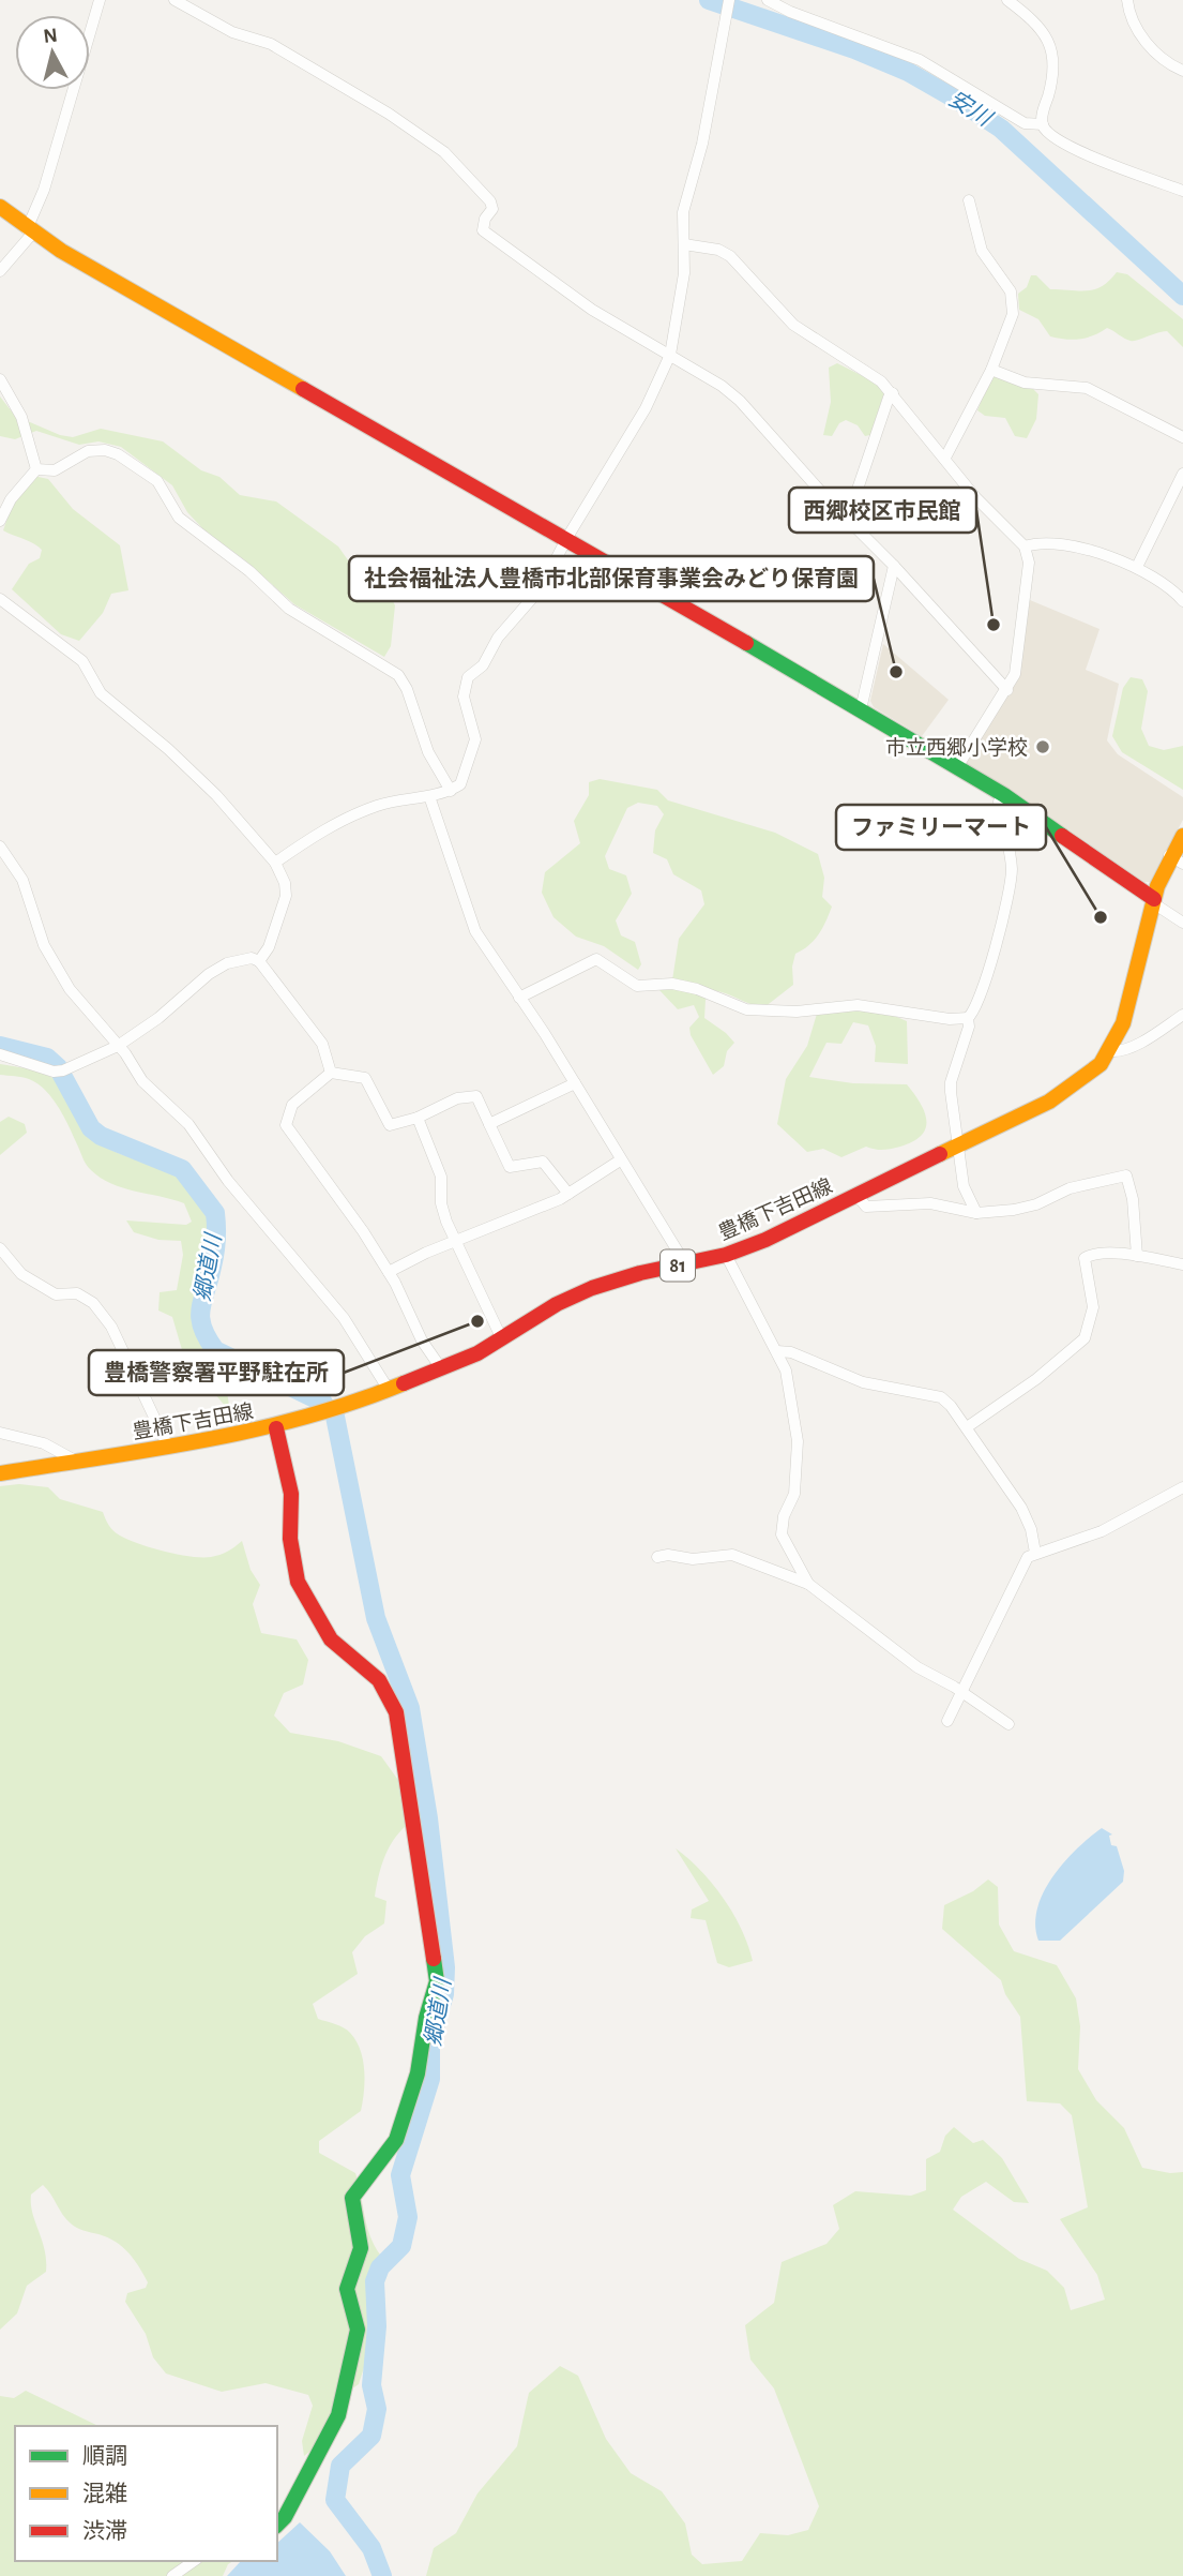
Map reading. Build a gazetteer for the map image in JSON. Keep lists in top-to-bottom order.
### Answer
{
  "streets": {
    "street": ["豊橋下吉田線", "81"]
  },
  "water": ["安川", "郷道川"],
  "places": [
    "西郷校区市民館",
    "社会福祉法人豊橋市北部保育事業会みどり保育園",
    "市立西郷小学校",
    "ファミリーマート",
    "豊橋警察署平野駐在所"
  ],
  "legend": ["順調", "混雑", "渋滞"],
  "north": "top"
}
